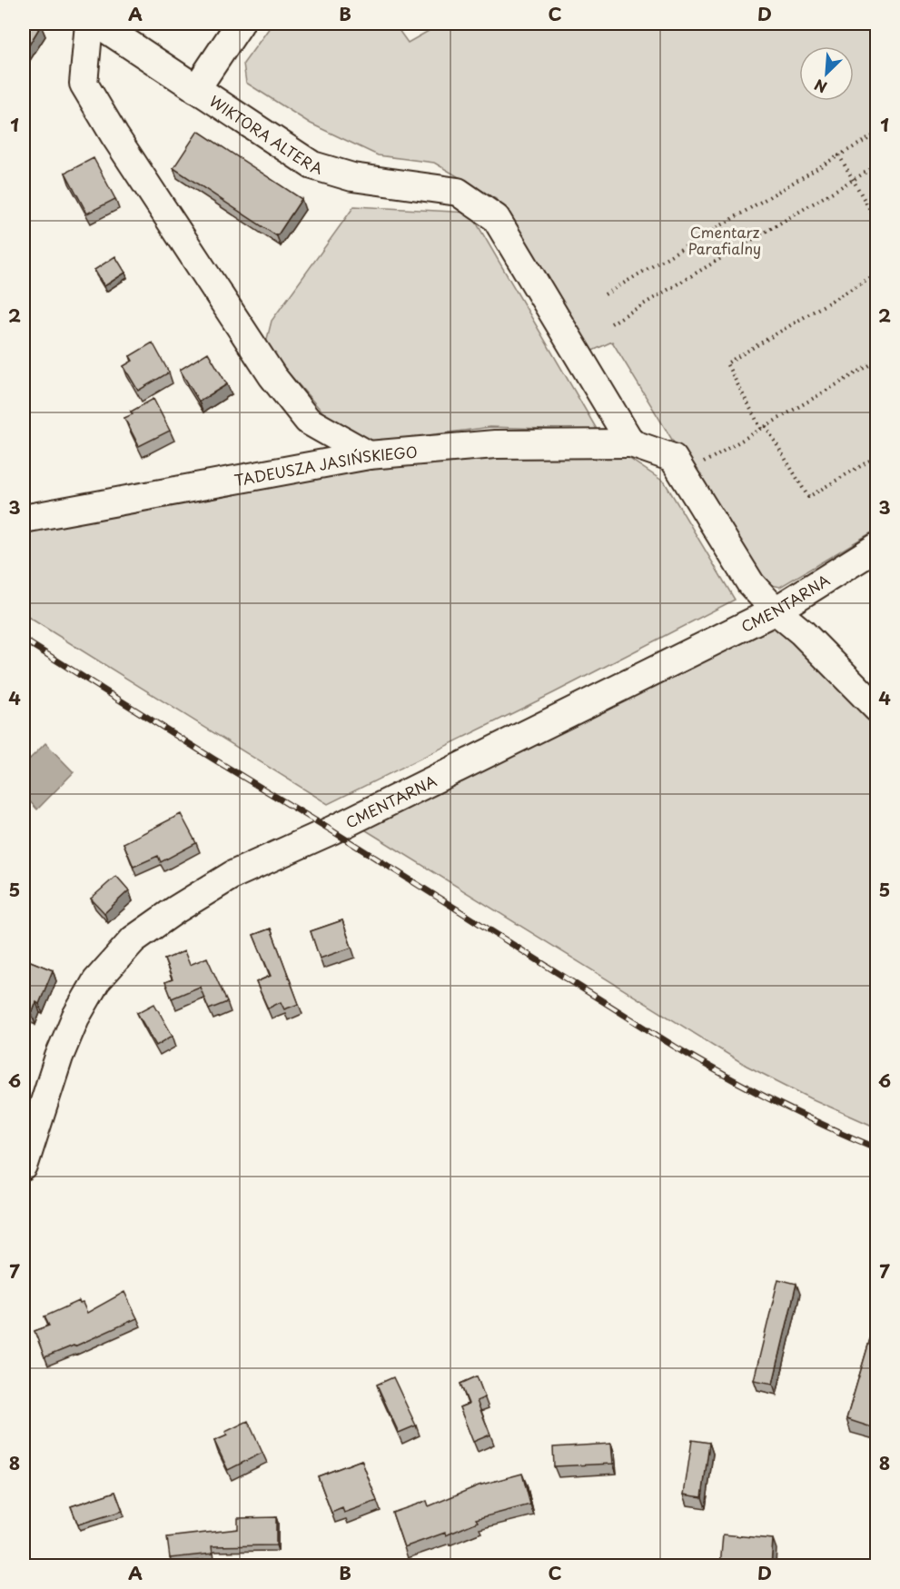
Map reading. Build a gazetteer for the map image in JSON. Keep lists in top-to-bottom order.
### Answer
{
  "streets": {
    "street": ["WIKTORA ALTERA", "TADEUSZA JASIŃSKIEGO", "CMENTARNA"]
  },
  "crossings": [
    ["WIKTORA ALTERA", "TADEUSZA JASIŃSKIEGO"],
    ["TADEUSZA JASIŃSKIEGO", "CMENTARNA"]
  ],
  "parks": ["Cmentarz Parafialny"],
  "north": "bottom left",
  "grid": {
    "columns": [
      "A",
      "B",
      "C",
      "D"
    ],
    "rows": [
      "1",
      "2",
      "3",
      "4",
      "5",
      "6",
      "7",
      "8"
    ]
  }
}
